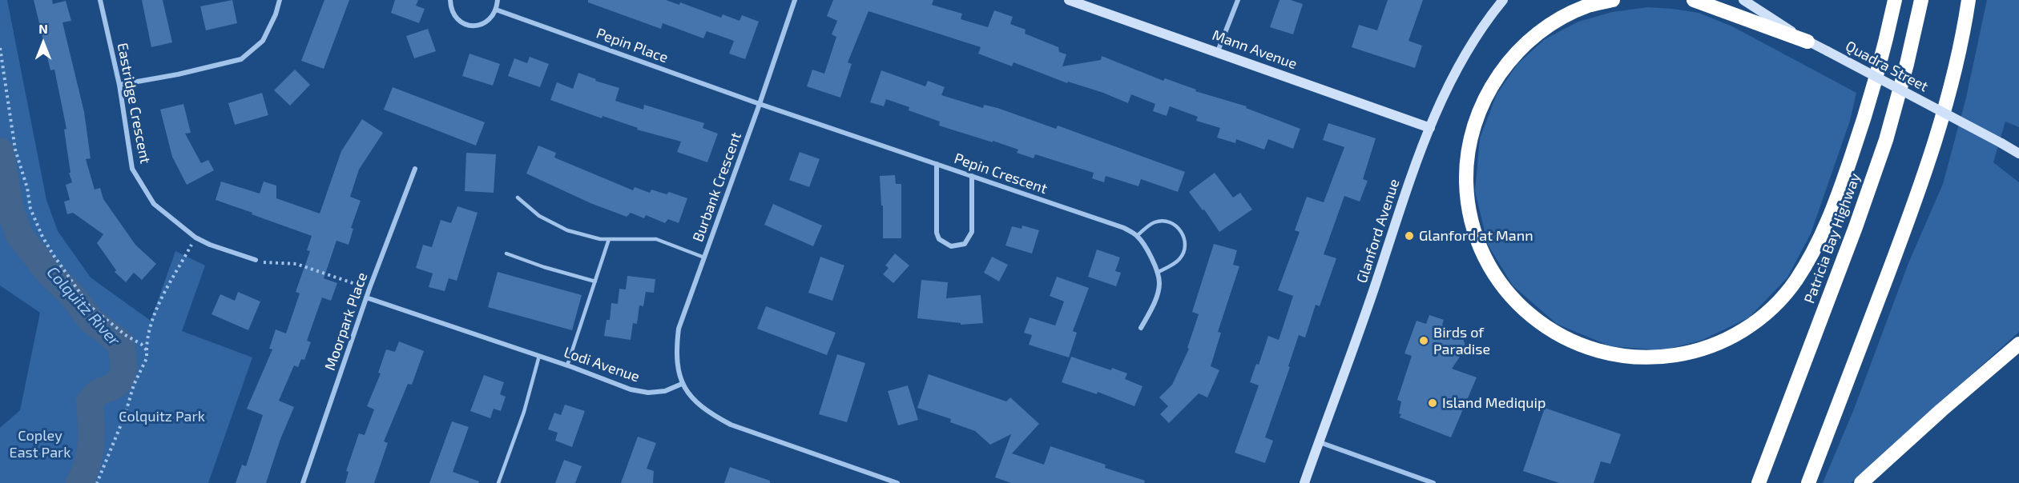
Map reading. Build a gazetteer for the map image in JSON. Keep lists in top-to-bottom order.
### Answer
{
  "streets": {
    "highway": ["Patricia Bay Highway"],
    "main road": ["Mann Avenue", "Quadra Street", "Glanford Avenue"],
    "street": [
      "Pepin Place",
      "Eastridge Crescent",
      "Pepin Crescent",
      "Burbank Crescent",
      "Moorpark Place",
      "Lodi Avenue"
    ]
  },
  "crossings": [
    ["Pepin Place", "Pepin Crescent"],
    ["Pepin Place", "Burbank Crescent"],
    ["Mann Avenue", "Glanford Avenue"],
    ["Pepin Crescent", "Burbank Crescent"],
    ["Burbank Crescent", "Lodi Avenue"],
    ["Moorpark Place", "Lodi Avenue"]
  ],
  "water": ["Colquitz River"],
  "parks": ["Colquitz Park", "Copley East Park"],
  "places": ["Glanford at Mann", "Birds of Paradise", "Island Mediquip"],
  "north": "top"
}
